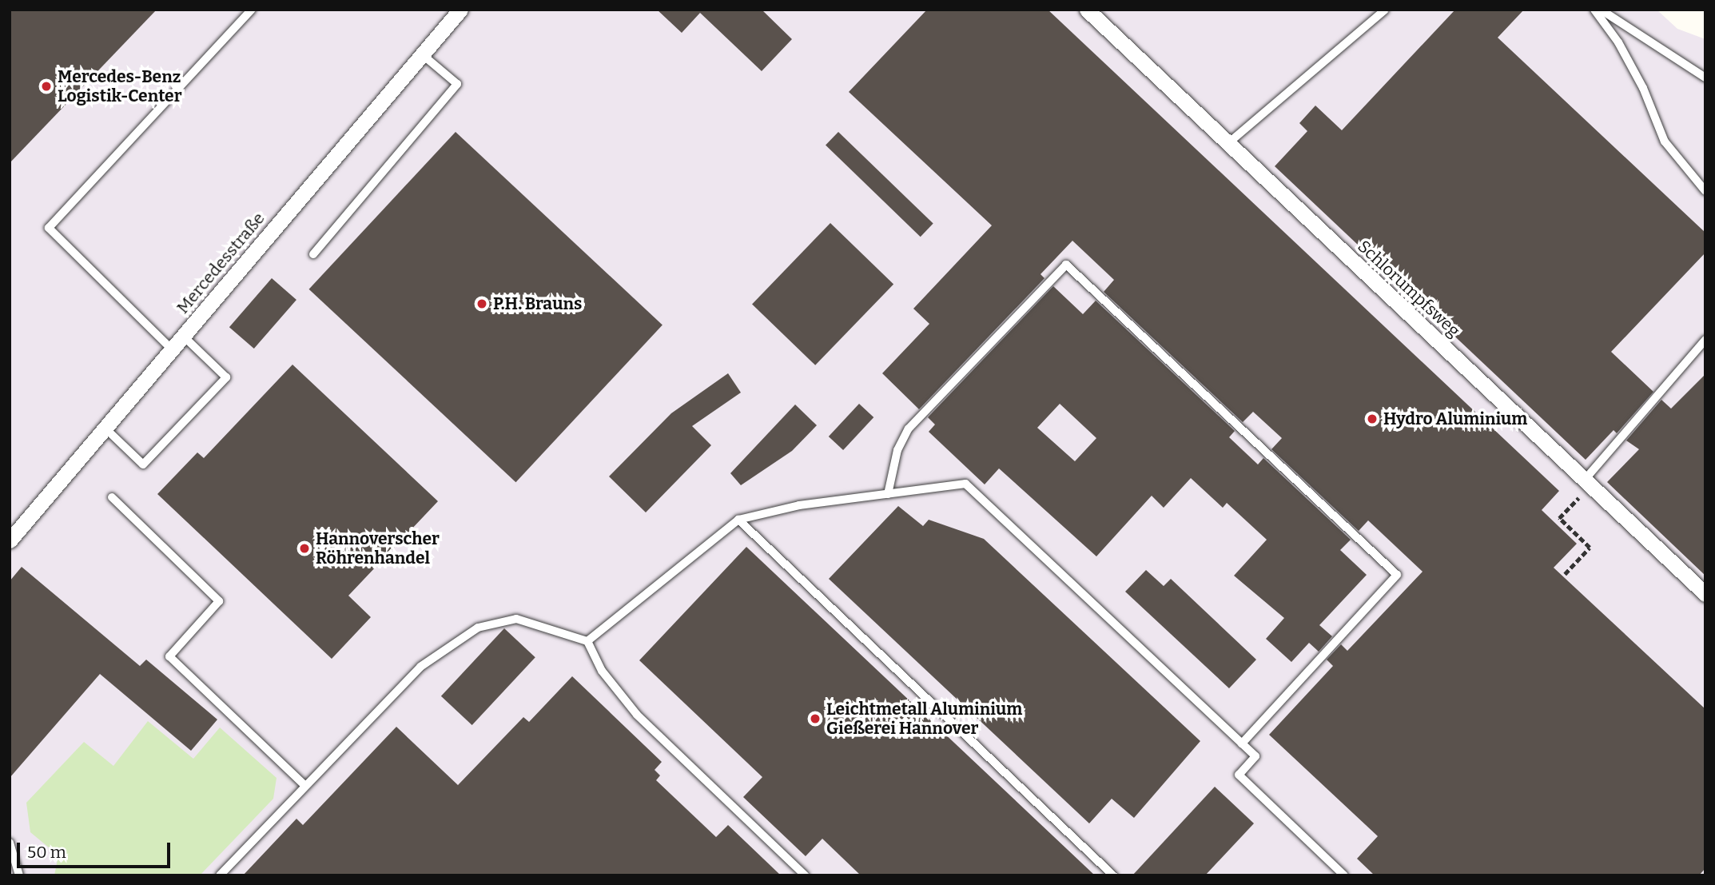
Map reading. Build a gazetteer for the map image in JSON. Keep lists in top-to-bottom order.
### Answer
{
  "streets": {
    "street": ["Mercedesstraße", "Schlorumpfsweg"]
  },
  "places": [
    "Mercedes-Benz Logistik-Center",
    "P.H. Brauns",
    "Hydro Aluminium",
    "Hannoverscher Röhrenhandel",
    "Leichtmetall Aluminium Gießerei Hannover"
  ],
  "scale_bar": "50 m"
}
